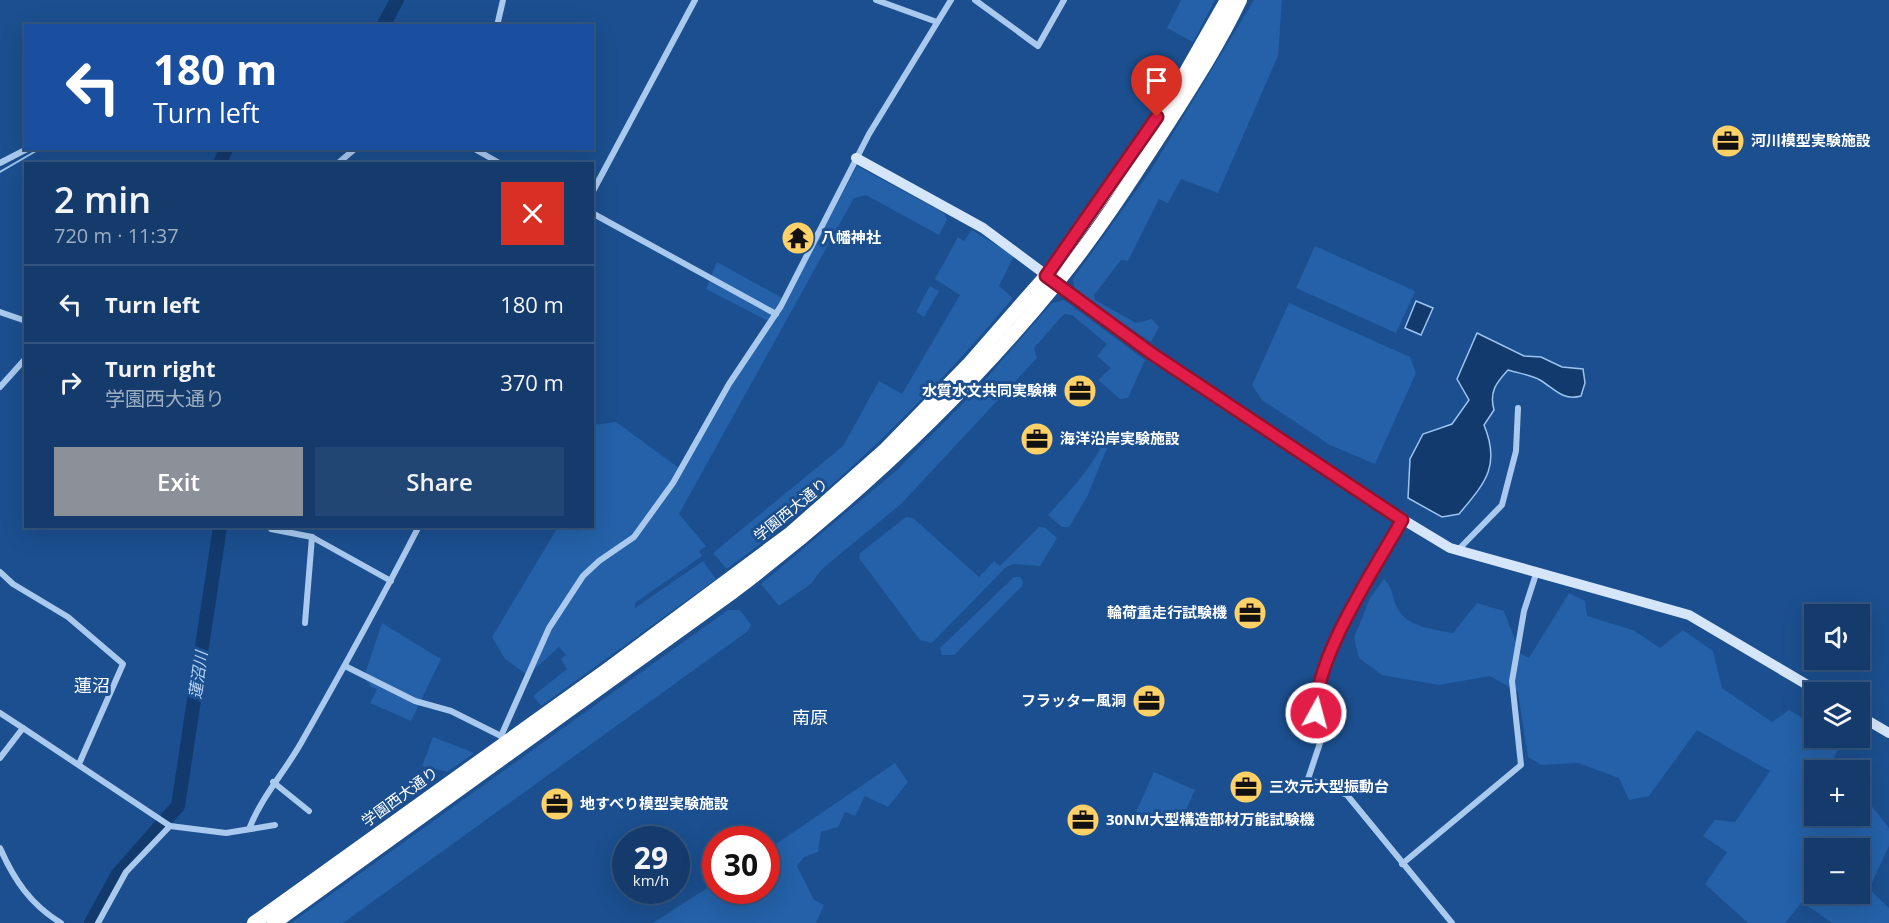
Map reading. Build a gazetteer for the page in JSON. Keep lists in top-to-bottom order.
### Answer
{
  "streets": {
    "highway": ["学園西大通り"]
  },
  "districts": ["蓮沼", "南原"],
  "water": ["蓮沼川"],
  "places": {
    "office": [
      "河川模型実験施設",
      "水質水文共同実験棟",
      "海洋沿岸実験施設",
      "輪荷重走行試験機",
      "フラッター風洞",
      "三次元大型振動台",
      "地すべり模型実験施設",
      "30NM大型構造部材万能試験機"
    ],
    "temple": ["八幡神社"]
  },
  "page": {
    "turn": ["180 m", "Turn left"],
    "heading": ["2 min", "720 m · 11:37"],
    "list": [
      {
        "name": "Turn left",
        "value": "180 m"
      },
      {
        "name": "Turn right",
        "note": "学園西大通り",
        "value": "370 m"
      }
    ],
    "buttons": ["Exit", "Share"],
    "map_buttons": ["+", "−"],
    "speed": "29 km/h",
    "limit": "30"
  }
}
